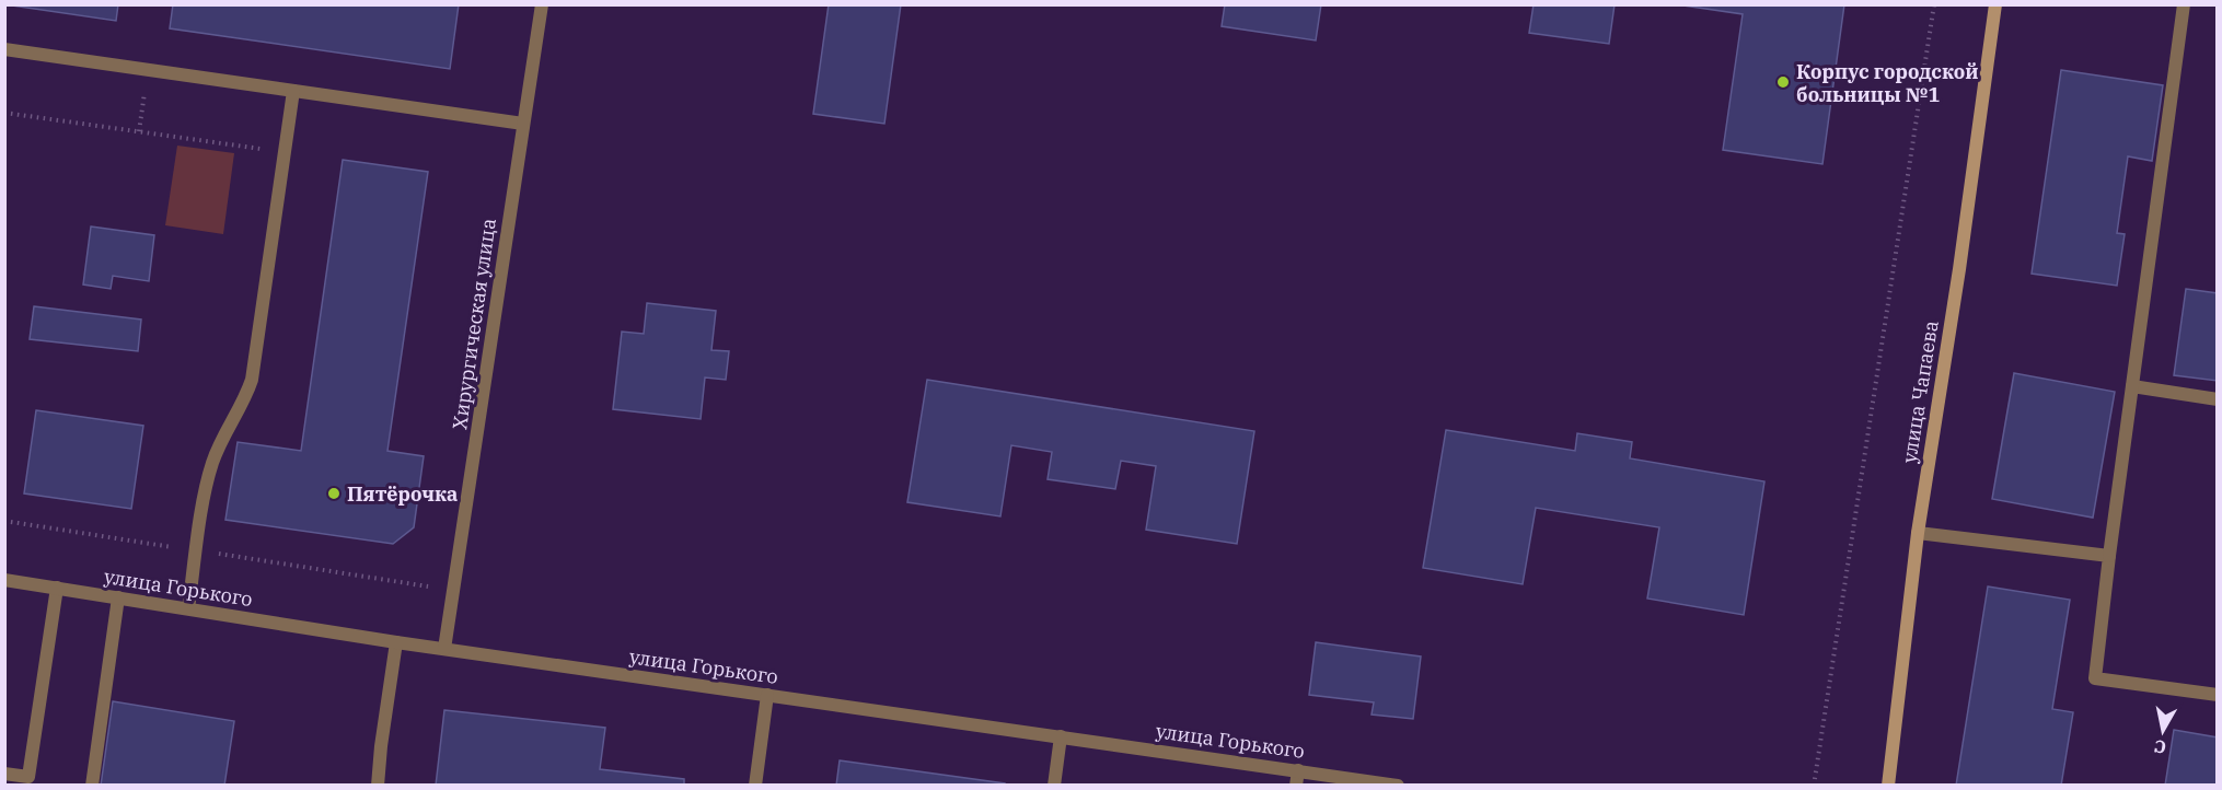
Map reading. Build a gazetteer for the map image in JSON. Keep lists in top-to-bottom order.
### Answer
{
  "streets": {
    "main road": ["улица Чапаева"],
    "street": ["Хирургическая улица", "улица Горького"]
  },
  "crossings": [
    ["Хирургическая улица", "улица Горького"]
  ],
  "places": ["Корпус городской больницы №1", "Пятёрочка"],
  "north": "bottom"
}
